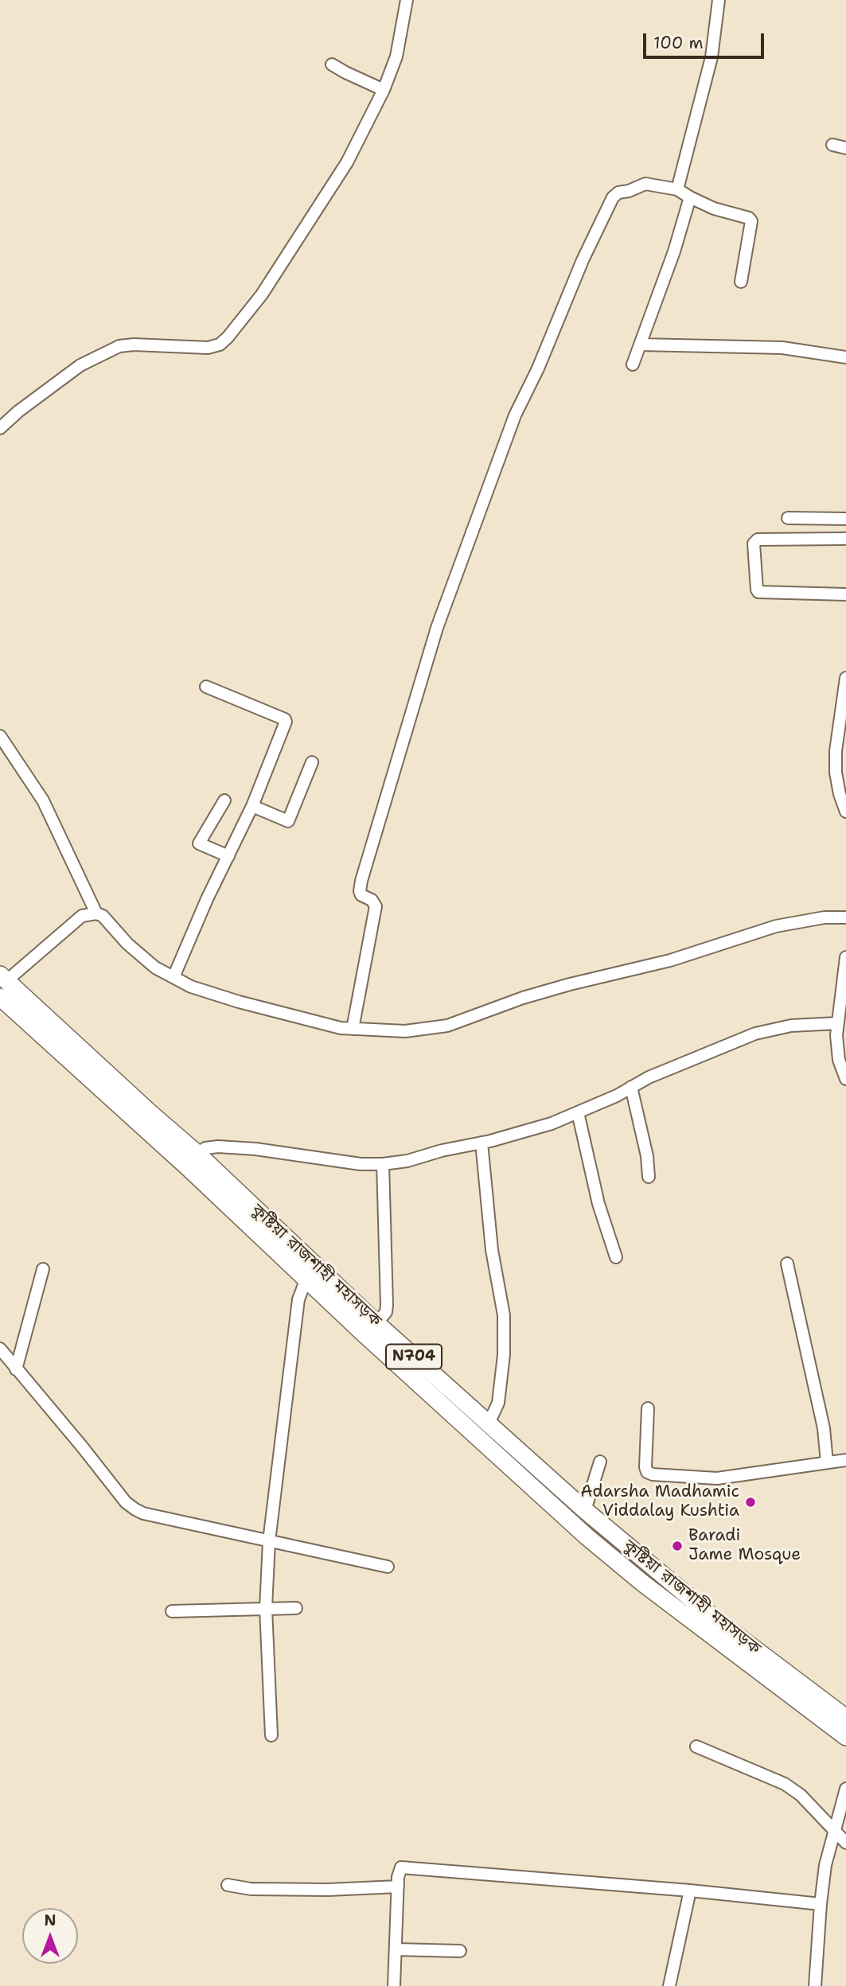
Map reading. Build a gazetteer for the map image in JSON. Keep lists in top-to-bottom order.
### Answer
{
  "streets": {
    "highway": ["কুষ্টিয়া রাজশাহী মহাসড়ক", "N704"]
  },
  "places": ["Adarsha Madhamic Viddalay Kushtia", "Baradi Jame Mosque"],
  "scale_bar": "100 m",
  "north": "top"
}
